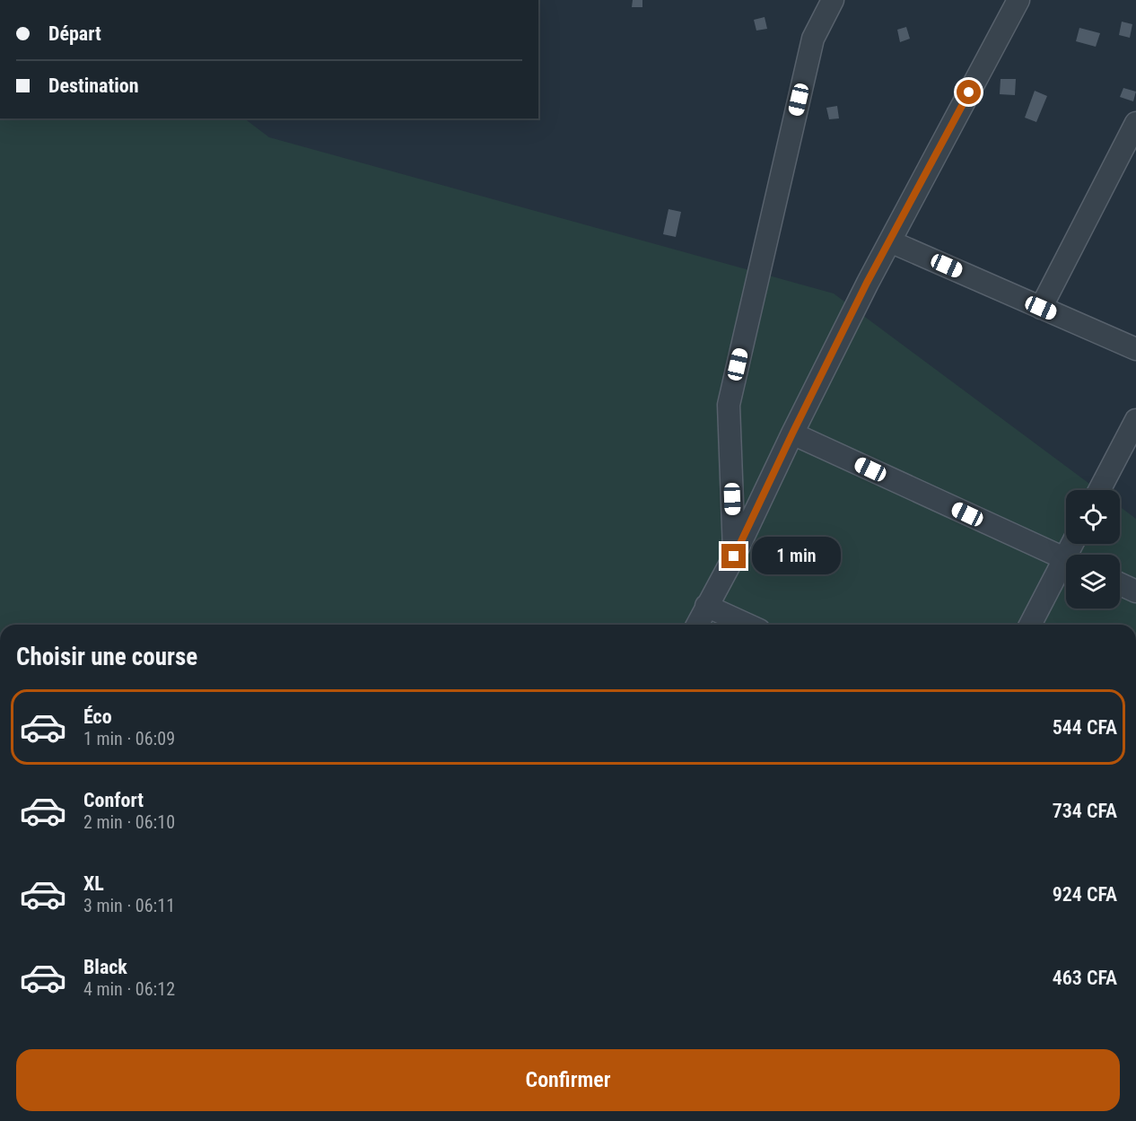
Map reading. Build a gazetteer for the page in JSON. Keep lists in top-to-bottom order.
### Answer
{
  "page": {
    "banner": ["Départ", "Destination"],
    "bubble": "1 min",
    "heading": "Choisir une course",
    "list": [
      {
        "name": "Éco",
        "note": "1 min · 06:09",
        "value": "544 CFA"
      },
      {
        "name": "Confort",
        "note": "2 min · 06:10",
        "value": "734 CFA"
      },
      {
        "name": "XL",
        "note": "3 min · 06:11",
        "value": "924 CFA"
      },
      {
        "name": "Black",
        "note": "4 min · 06:12",
        "value": "463 CFA"
      }
    ],
    "buttons": "Confirmer"
  }
}
